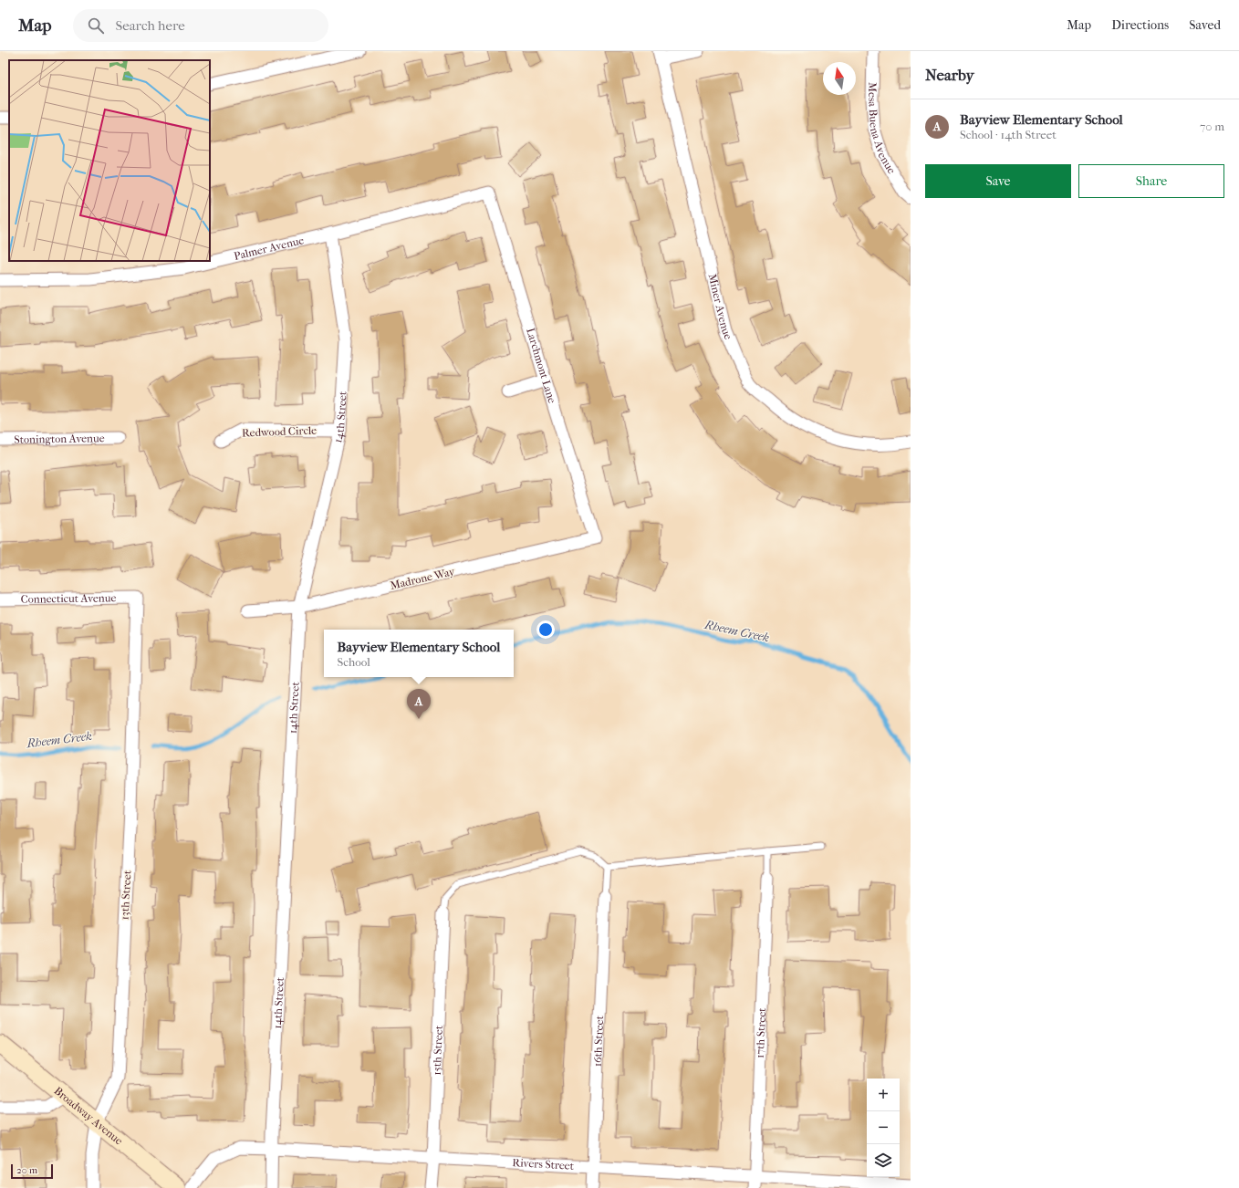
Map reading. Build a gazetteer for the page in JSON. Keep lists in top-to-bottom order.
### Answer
{
  "streets": {
    "street": [
      "Mesa Buena Avenue",
      "Palmer Avenue",
      "Miner Avenue",
      "Larchmont Lane",
      "14th Street",
      "Redwood Circle",
      "Stonington Avenue",
      "Madrone Way",
      "Connecticut Avenue",
      "13th Street",
      "17th Street",
      "16th Street",
      "15th Street",
      "Broadway Avenue",
      "Rivers Street"
    ]
  },
  "crossings": [
    ["Palmer Avenue", "Larchmont Lane"],
    ["Palmer Avenue", "14th Street"],
    ["Larchmont Lane", "Madrone Way"],
    ["14th Street", "Redwood Circle"],
    ["14th Street", "Madrone Way"],
    ["14th Street", "Rivers Street"],
    ["Connecticut Avenue", "13th Street"],
    ["13th Street", "Broadway Avenue"],
    ["17th Street", "Rivers Street"],
    ["16th Street", "Rivers Street"],
    ["15th Street", "Rivers Street"]
  ],
  "water": ["Rheem Creek"],
  "scale_bar": "20 m",
  "north": "top",
  "page": {
    "header": "Map",
    "search": "Search here",
    "nav": ["Map", "Directions", "Saved"],
    "heading": "Nearby",
    "list": [
      {
        "mark": "A",
        "name": "Bayview Elementary School",
        "note": "School · 14th Street",
        "value": "70 m"
      }
    ],
    "buttons": ["Save", "Share"],
    "popup": ["Bayview Elementary School", "School"],
    "pins": "A",
    "map_buttons": ["+", "−"],
    "scale": "20 m"
  }
}
